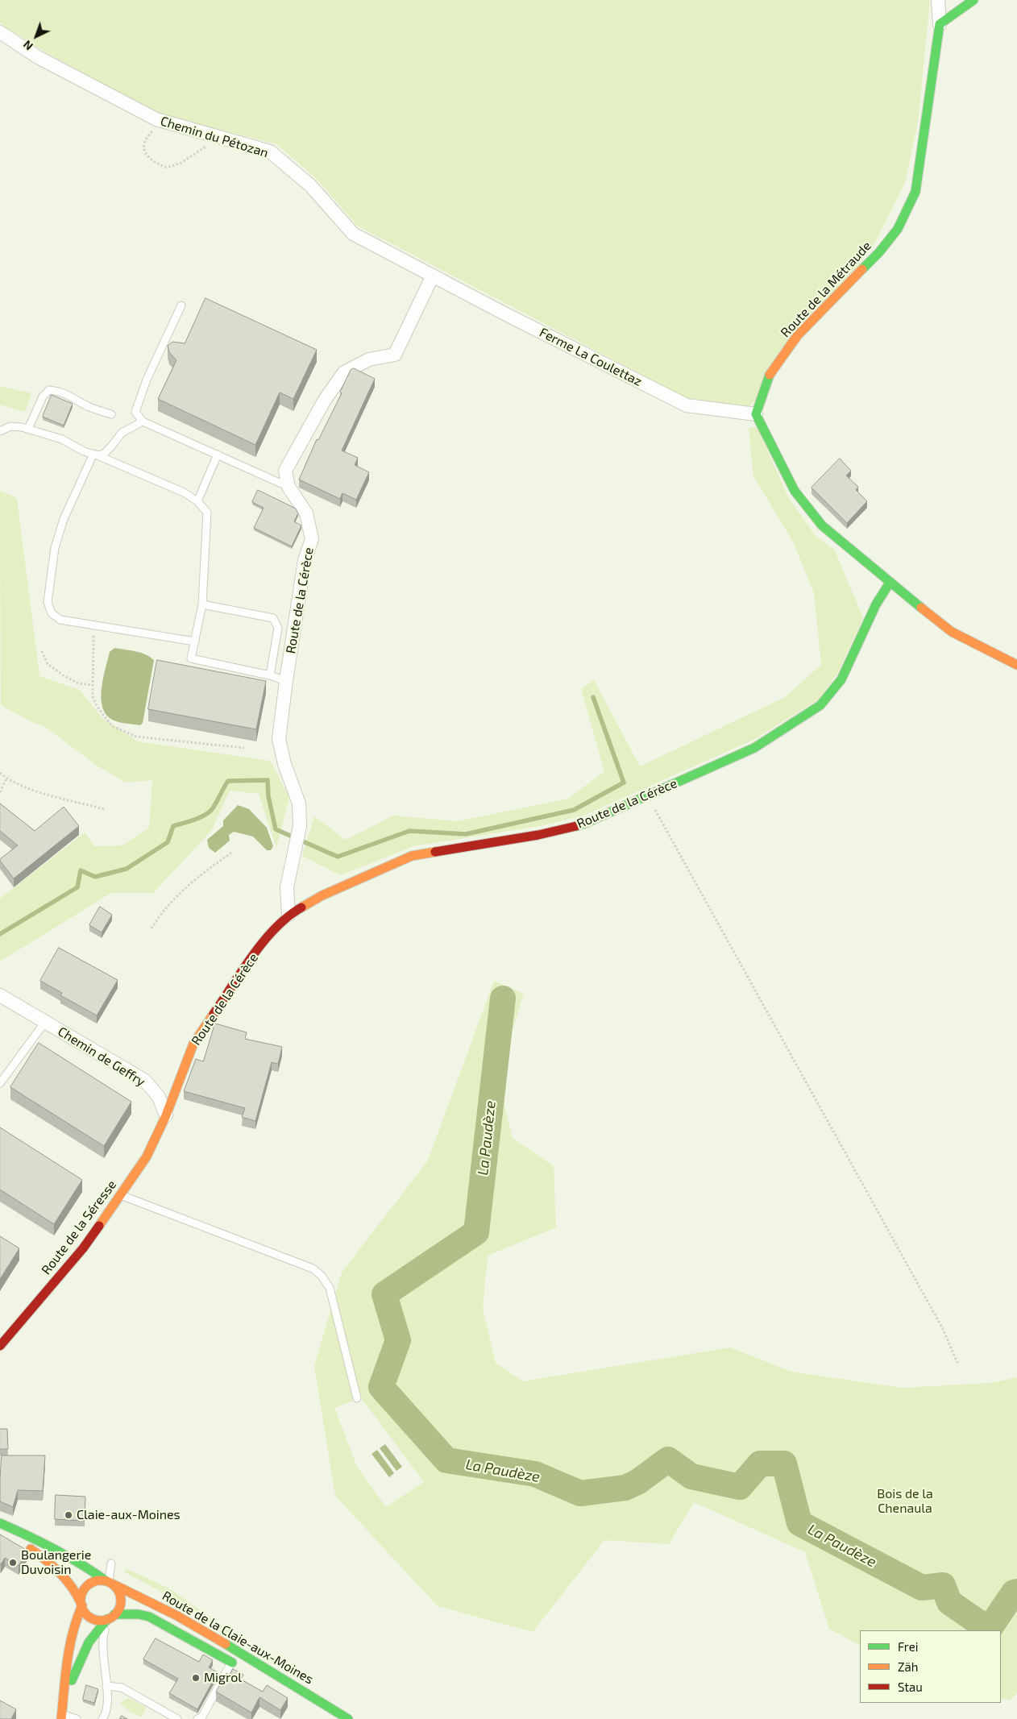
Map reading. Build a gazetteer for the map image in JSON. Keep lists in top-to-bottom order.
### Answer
{
  "streets": {
    "street": [
      "Chemin du Pétozan",
      "Route de la Métraude",
      "Ferme La Coulettaz",
      "Route de la Cérèce",
      "Chemin de Geffry",
      "Route de la Séresse",
      "Route de la Claie-aux-Moines"
    ]
  },
  "crossings": [
    ["Chemin du Pétozan", "Ferme La Coulettaz"],
    ["Chemin du Pétozan", "Route de la Cérèce"],
    ["Route de la Métraude", "Ferme La Coulettaz"],
    ["Ferme La Coulettaz", "Route de la Cérèce"],
    ["Route de la Cérèce", "Chemin de Geffry"],
    ["Route de la Cérèce", "Route de la Séresse"],
    ["Chemin de Geffry", "Route de la Séresse"]
  ],
  "water": ["La Paudèze"],
  "parks": ["Bois de la Chenaula"],
  "places": ["Claie-aux-Moines", "Boulangerie Duvoisin", "Migrol"],
  "legend": ["Frei", "Zäh", "Stau"],
  "north": "bottom left"
}
